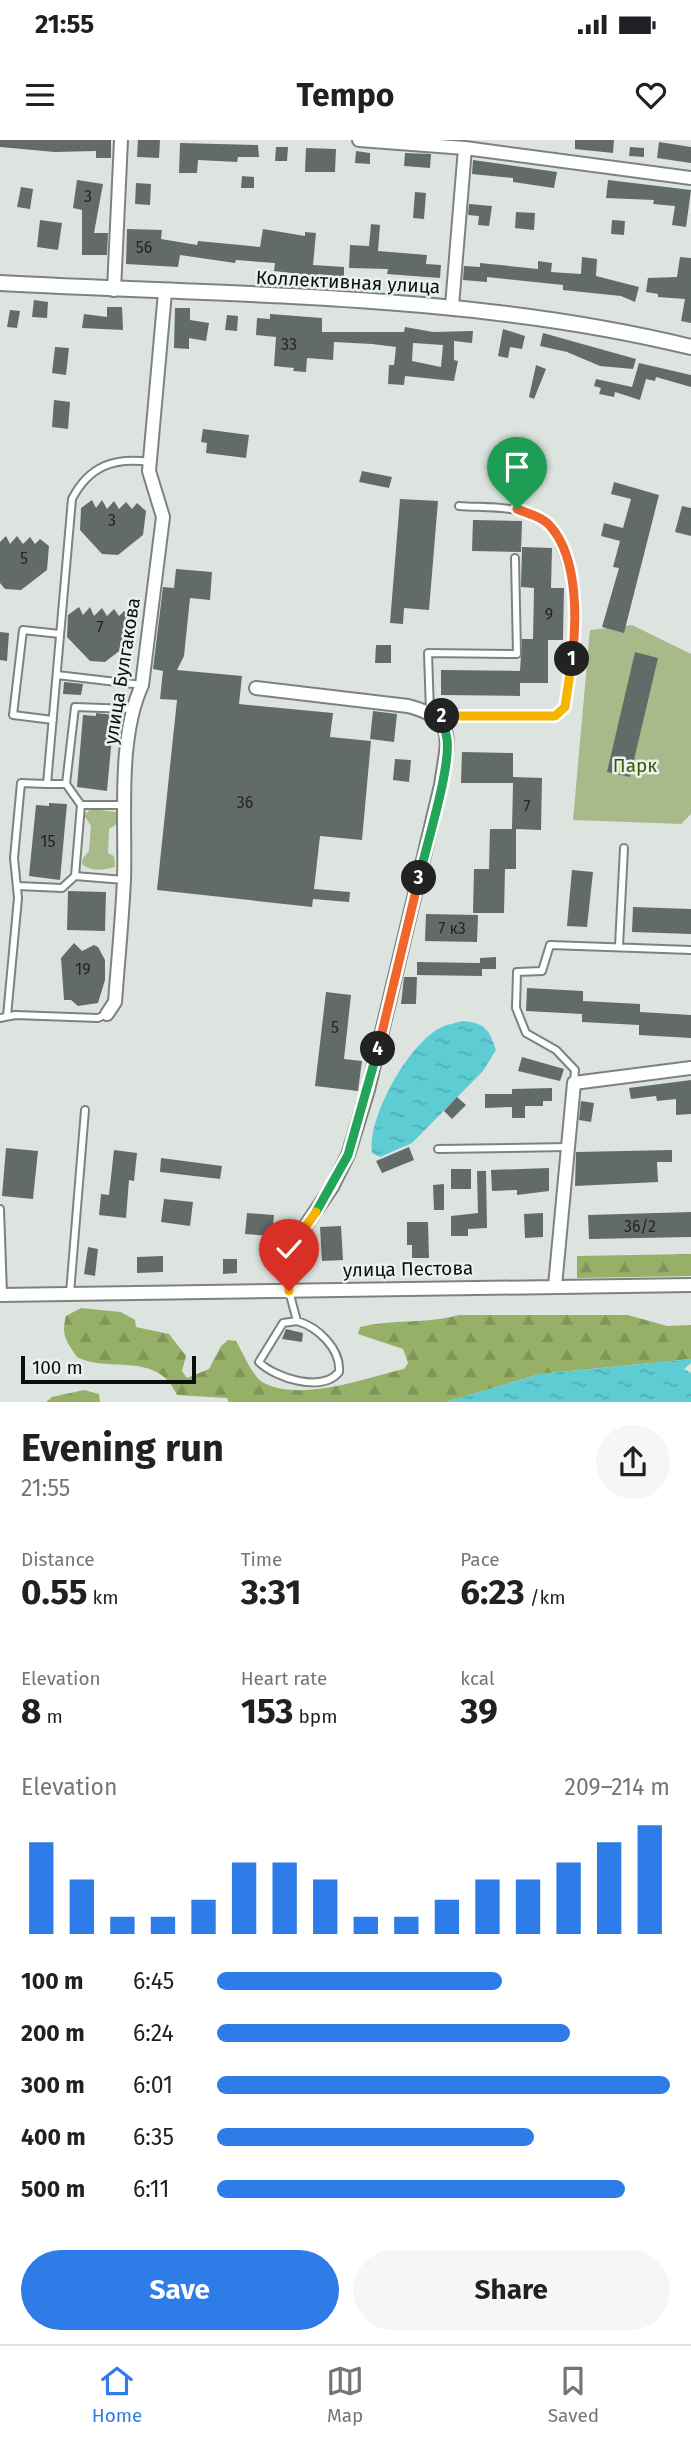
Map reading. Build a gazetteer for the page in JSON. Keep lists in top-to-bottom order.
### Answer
{
  "streets": {
    "street": ["Коллективная улица", "улица Булгакова", "улица Пестова"]
  },
  "crossings": [
    ["Коллективная улица", "улица Булгакова"]
  ],
  "parks": ["Парк"],
  "house_numbers": [
    "3",
    "56",
    "33",
    "3",
    "5",
    "9",
    "7",
    "36",
    "7",
    "15",
    "7 к3",
    "19",
    "5",
    "36/2"
  ],
  "scale_bar": "100 m",
  "page": {
    "status": "21:55",
    "header": "Tempo",
    "pins": [
      "1",
      "2",
      "3",
      "4"
    ],
    "scale": "100 m",
    "heading": ["Evening run", "21:55"],
    "stats": [
      ["Distance", "0.55 km"],
      ["Time", "3:31"],
      ["Pace", "6:23 /km"],
      ["Elevation", "8 m"],
      ["Heart rate", "153 bpm"],
      ["kcal", "39"]
    ],
    "chart": ["Elevation", "209–214 m"],
    "list": [
      {
        "name": "100 m",
        "note": "6:45"
      },
      {
        "name": "200 m",
        "note": "6:24"
      },
      {
        "name": "300 m",
        "note": "6:01"
      },
      {
        "name": "400 m",
        "note": "6:35"
      },
      {
        "name": "500 m",
        "note": "6:11"
      }
    ],
    "buttons": ["Save", "Share"],
    "tabs": ["Home", "Map", "Saved"]
  }
}
